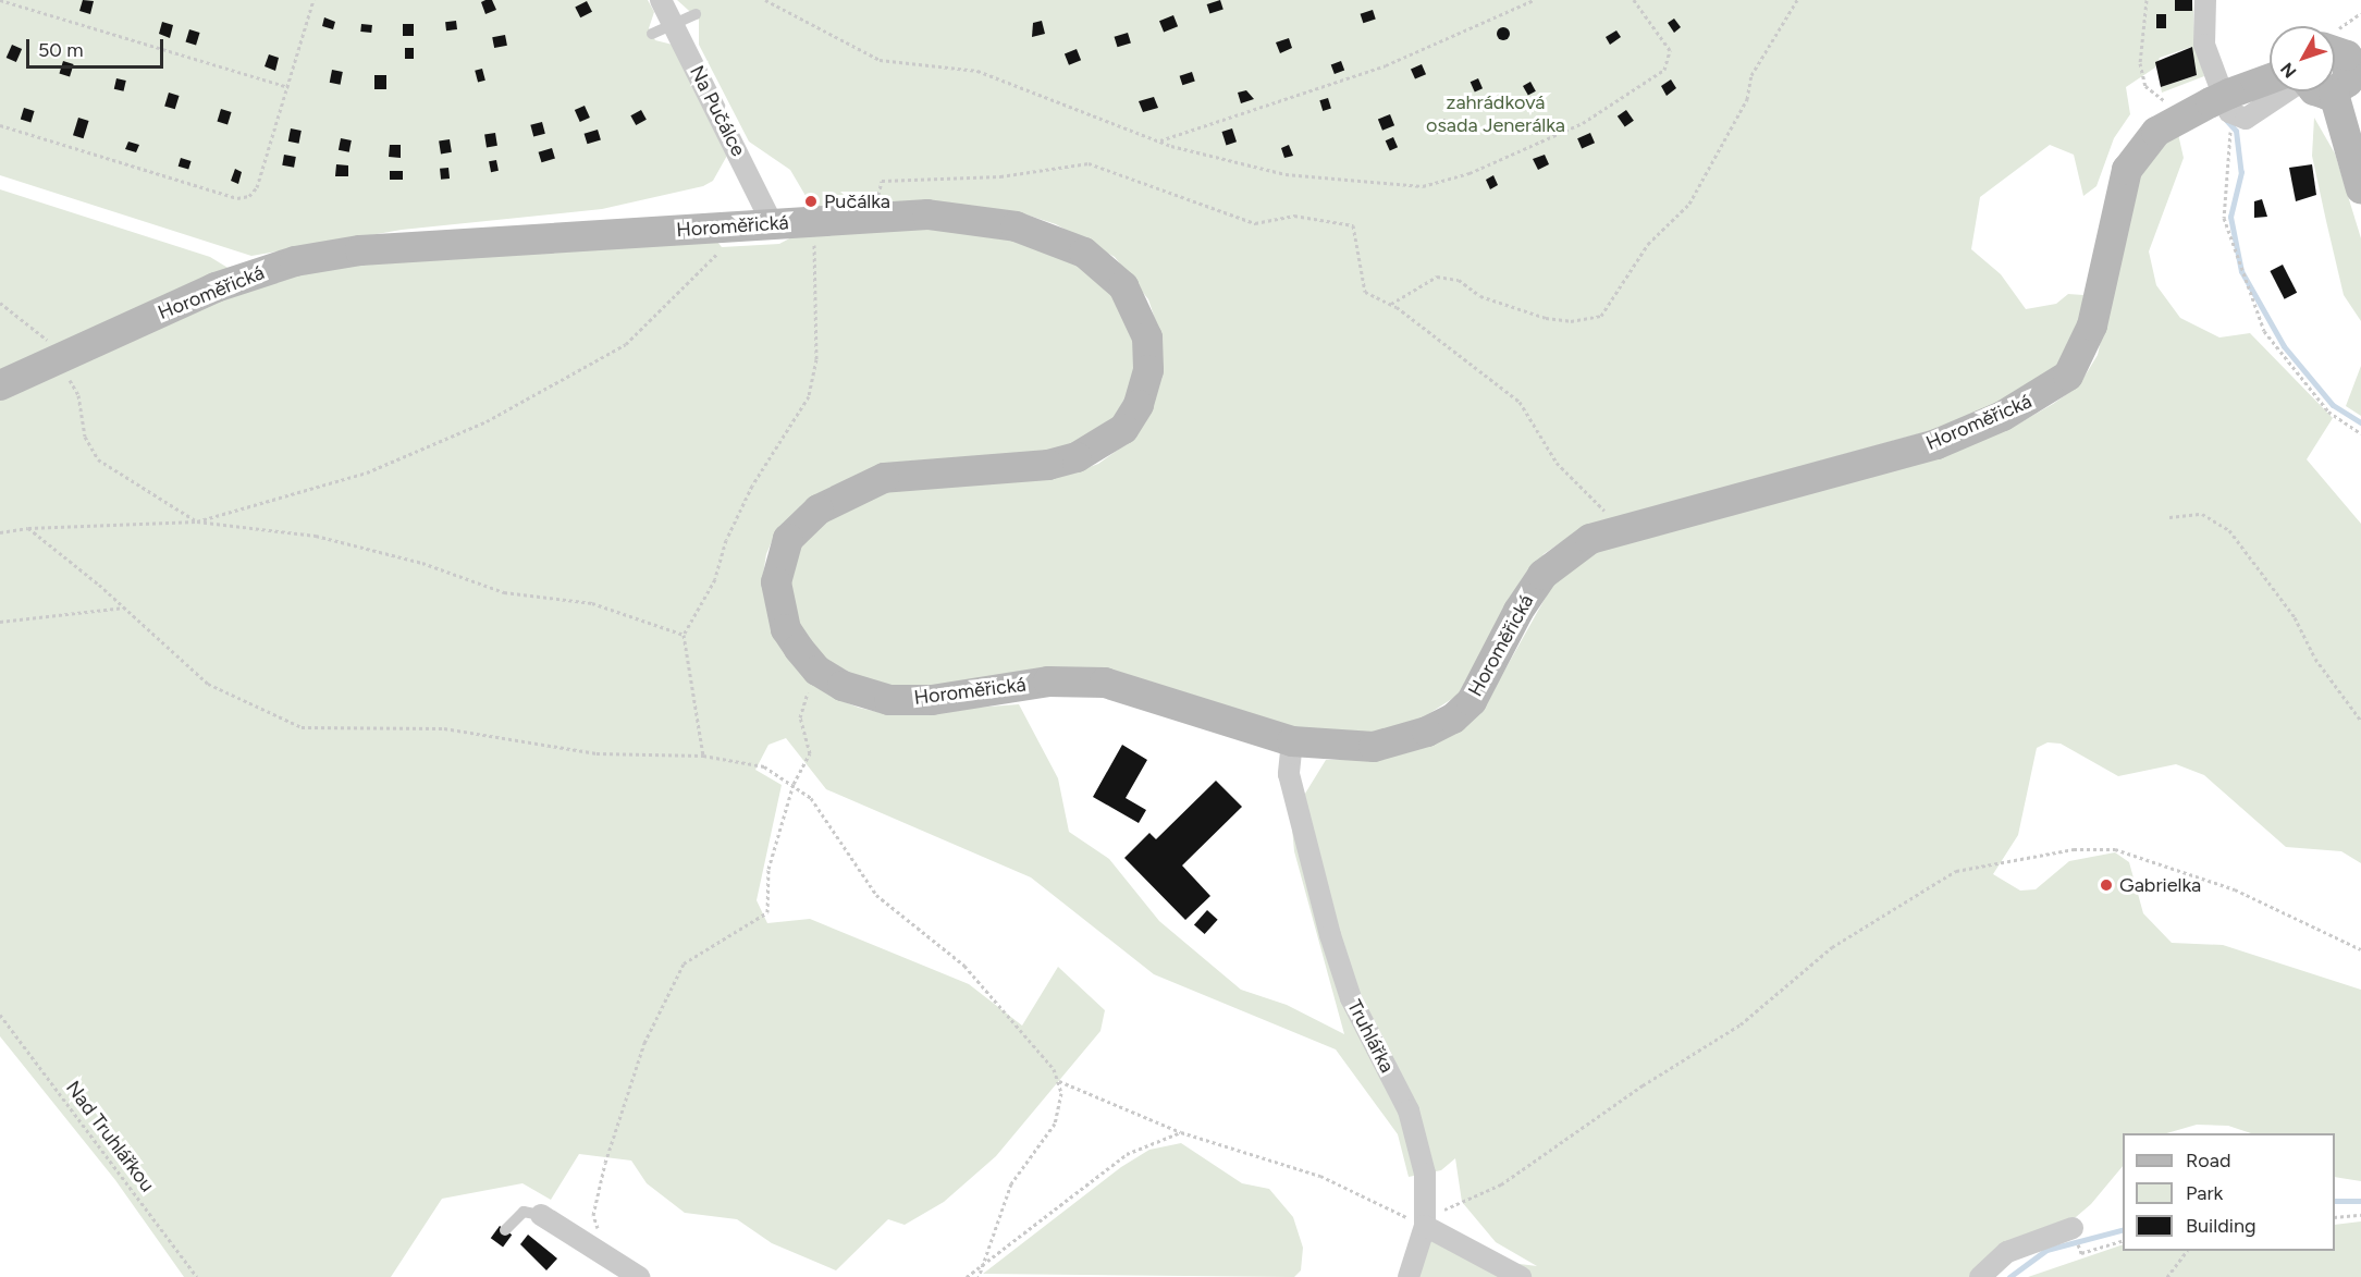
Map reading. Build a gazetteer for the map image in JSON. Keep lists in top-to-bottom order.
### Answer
{
  "streets": {
    "main road": ["Horoměřická"],
    "street": ["Na Pučálce", "Truhlářka"],
    "path": ["Nad Truhlářkou"]
  },
  "crossings": [
    ["Na Pučálce", "Horoměřická"],
    ["Horoměřická", "Truhlářka"]
  ],
  "parks": ["zahrádková osada Jenerálka"],
  "places": ["Pučálka", "Gabrielka"],
  "legend": ["Road", "Park", "Building"],
  "scale_bar": "50 m",
  "north": "bottom left"
}
